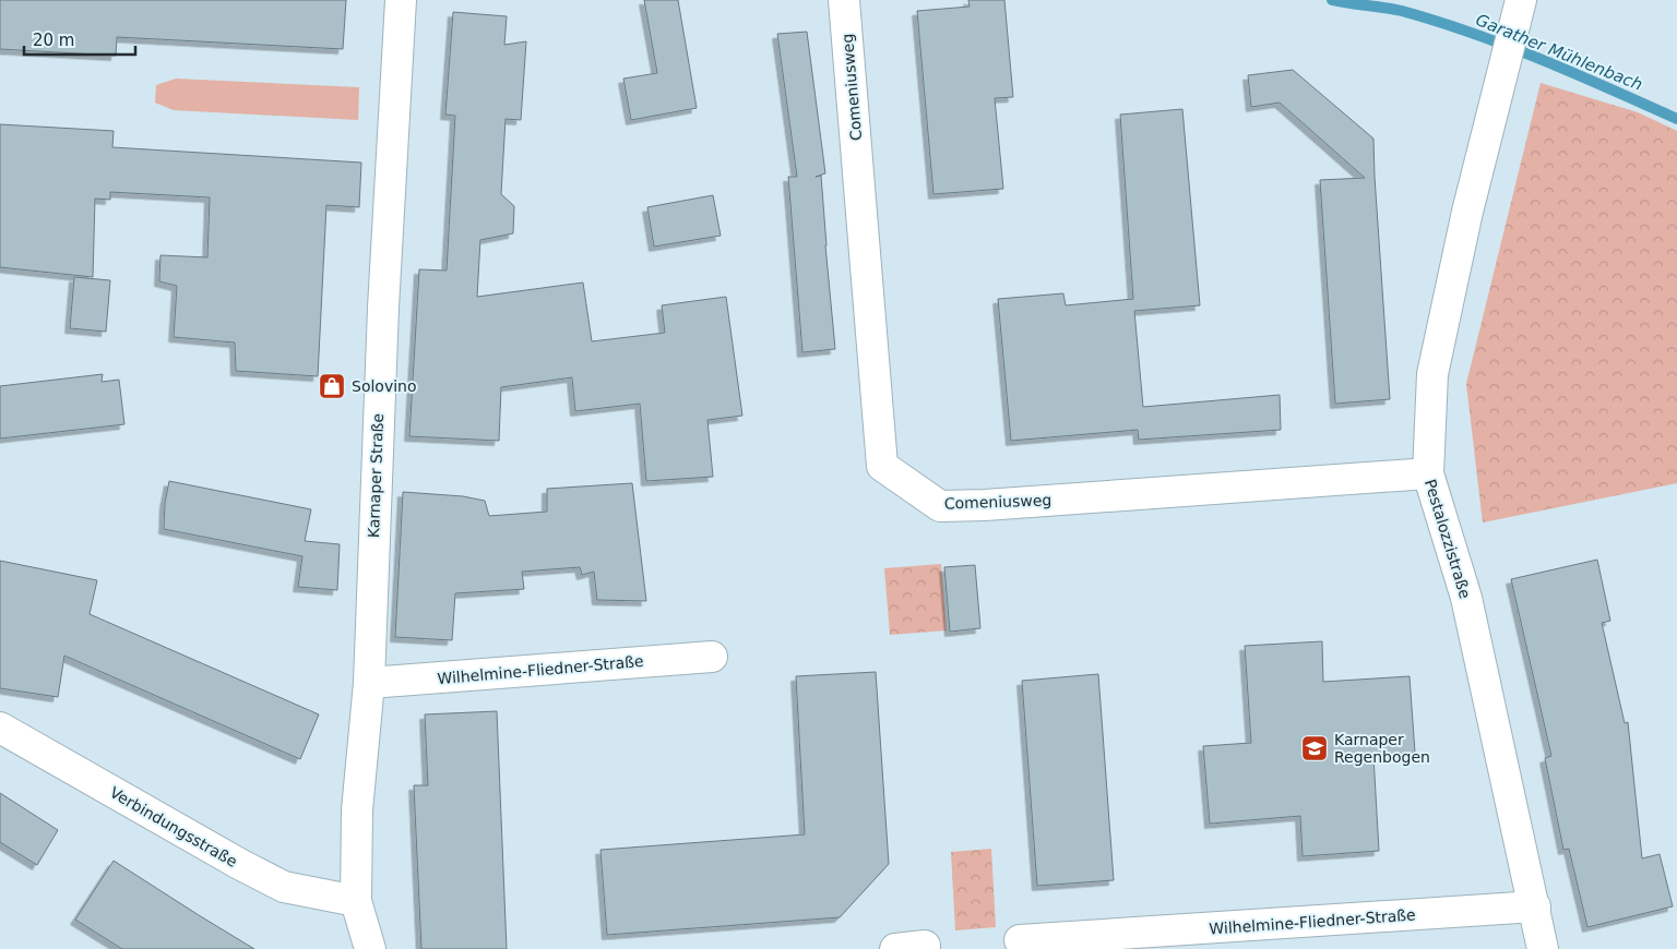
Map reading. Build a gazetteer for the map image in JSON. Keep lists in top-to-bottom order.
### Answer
{
  "streets": {
    "street": [
      "Comeniusweg",
      "Karnaper Straße",
      "Pestalozzistraße",
      "Wilhelmine-Fliedner-Straße",
      "Verbindungsstraße"
    ]
  },
  "crossings": [
    ["Comeniusweg", "Pestalozzistraße"],
    ["Karnaper Straße", "Wilhelmine-Fliedner-Straße"],
    ["Karnaper Straße", "Verbindungsstraße"],
    ["Pestalozzistraße", "Wilhelmine-Fliedner-Straße"]
  ],
  "water": ["Garather Mühlenbach"],
  "places": {
    "shop": ["Solovino"],
    "school or university": ["Karnaper Regenbogen"]
  },
  "scale_bar": "20 m"
}
